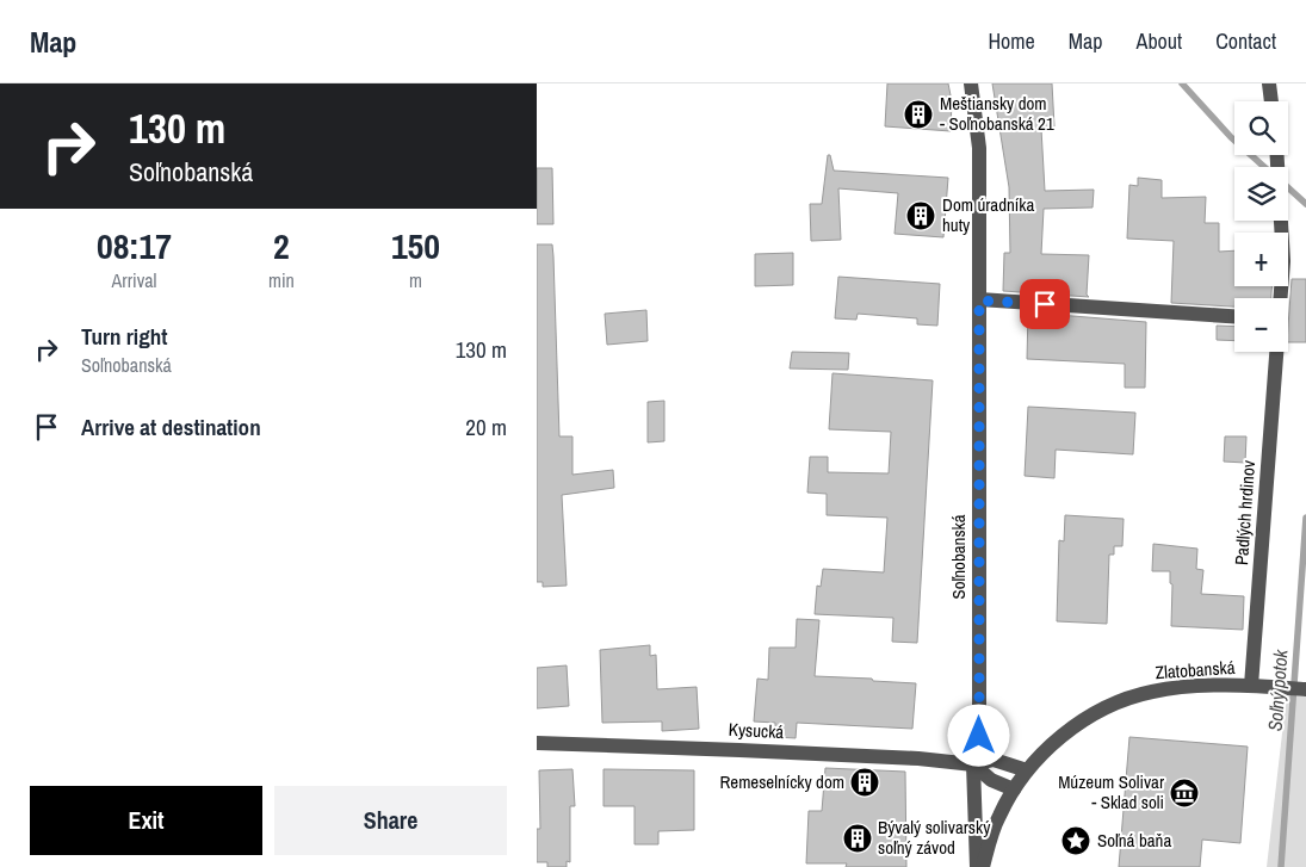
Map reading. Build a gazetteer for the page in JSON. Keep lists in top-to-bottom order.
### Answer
{
  "streets": {
    "street": [
      "Padlých hrdinov",
      "Soľnobanská",
      "Zlatobanská",
      "Kysucká"
    ]
  },
  "crossings": [
    ["Padlých hrdinov", "Zlatobanská"],
    ["Soľnobanská", "Kysucká"],
    ["Zlatobanská", "Kysucká"]
  ],
  "water": ["Soľný potok"],
  "places": {
    "building": [
      "Meštiansky dom - Soľnobanská 21",
      "Dom úradníka huty",
      "Remeselnícky dom",
      "Bývalý solivarský soľný závod"
    ],
    "museum": ["Múzeum Solivar - Sklad soli"],
    "place": ["Soľná baňa"]
  },
  "page": {
    "header": "Map",
    "nav": [
      "Home",
      "Map",
      "About",
      "Contact"
    ],
    "turn": ["130 m", "Soľnobanská"],
    "map_buttons": ["+", "−"],
    "eta": [
      "08:17",
      "Arrival",
      "2",
      "min",
      "150",
      "m"
    ],
    "list": [
      {
        "name": "Turn right",
        "note": "Soľnobanská",
        "value": "130 m"
      },
      {
        "name": "Arrive at destination",
        "value": "20 m"
      }
    ],
    "buttons": ["Exit", "Share"]
  }
}
